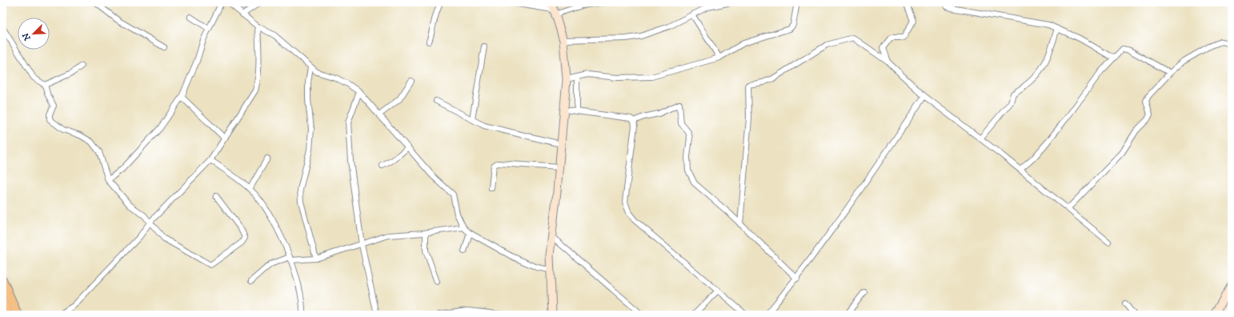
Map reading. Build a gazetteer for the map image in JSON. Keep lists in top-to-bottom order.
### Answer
{
  "north": "bottom left"
}
